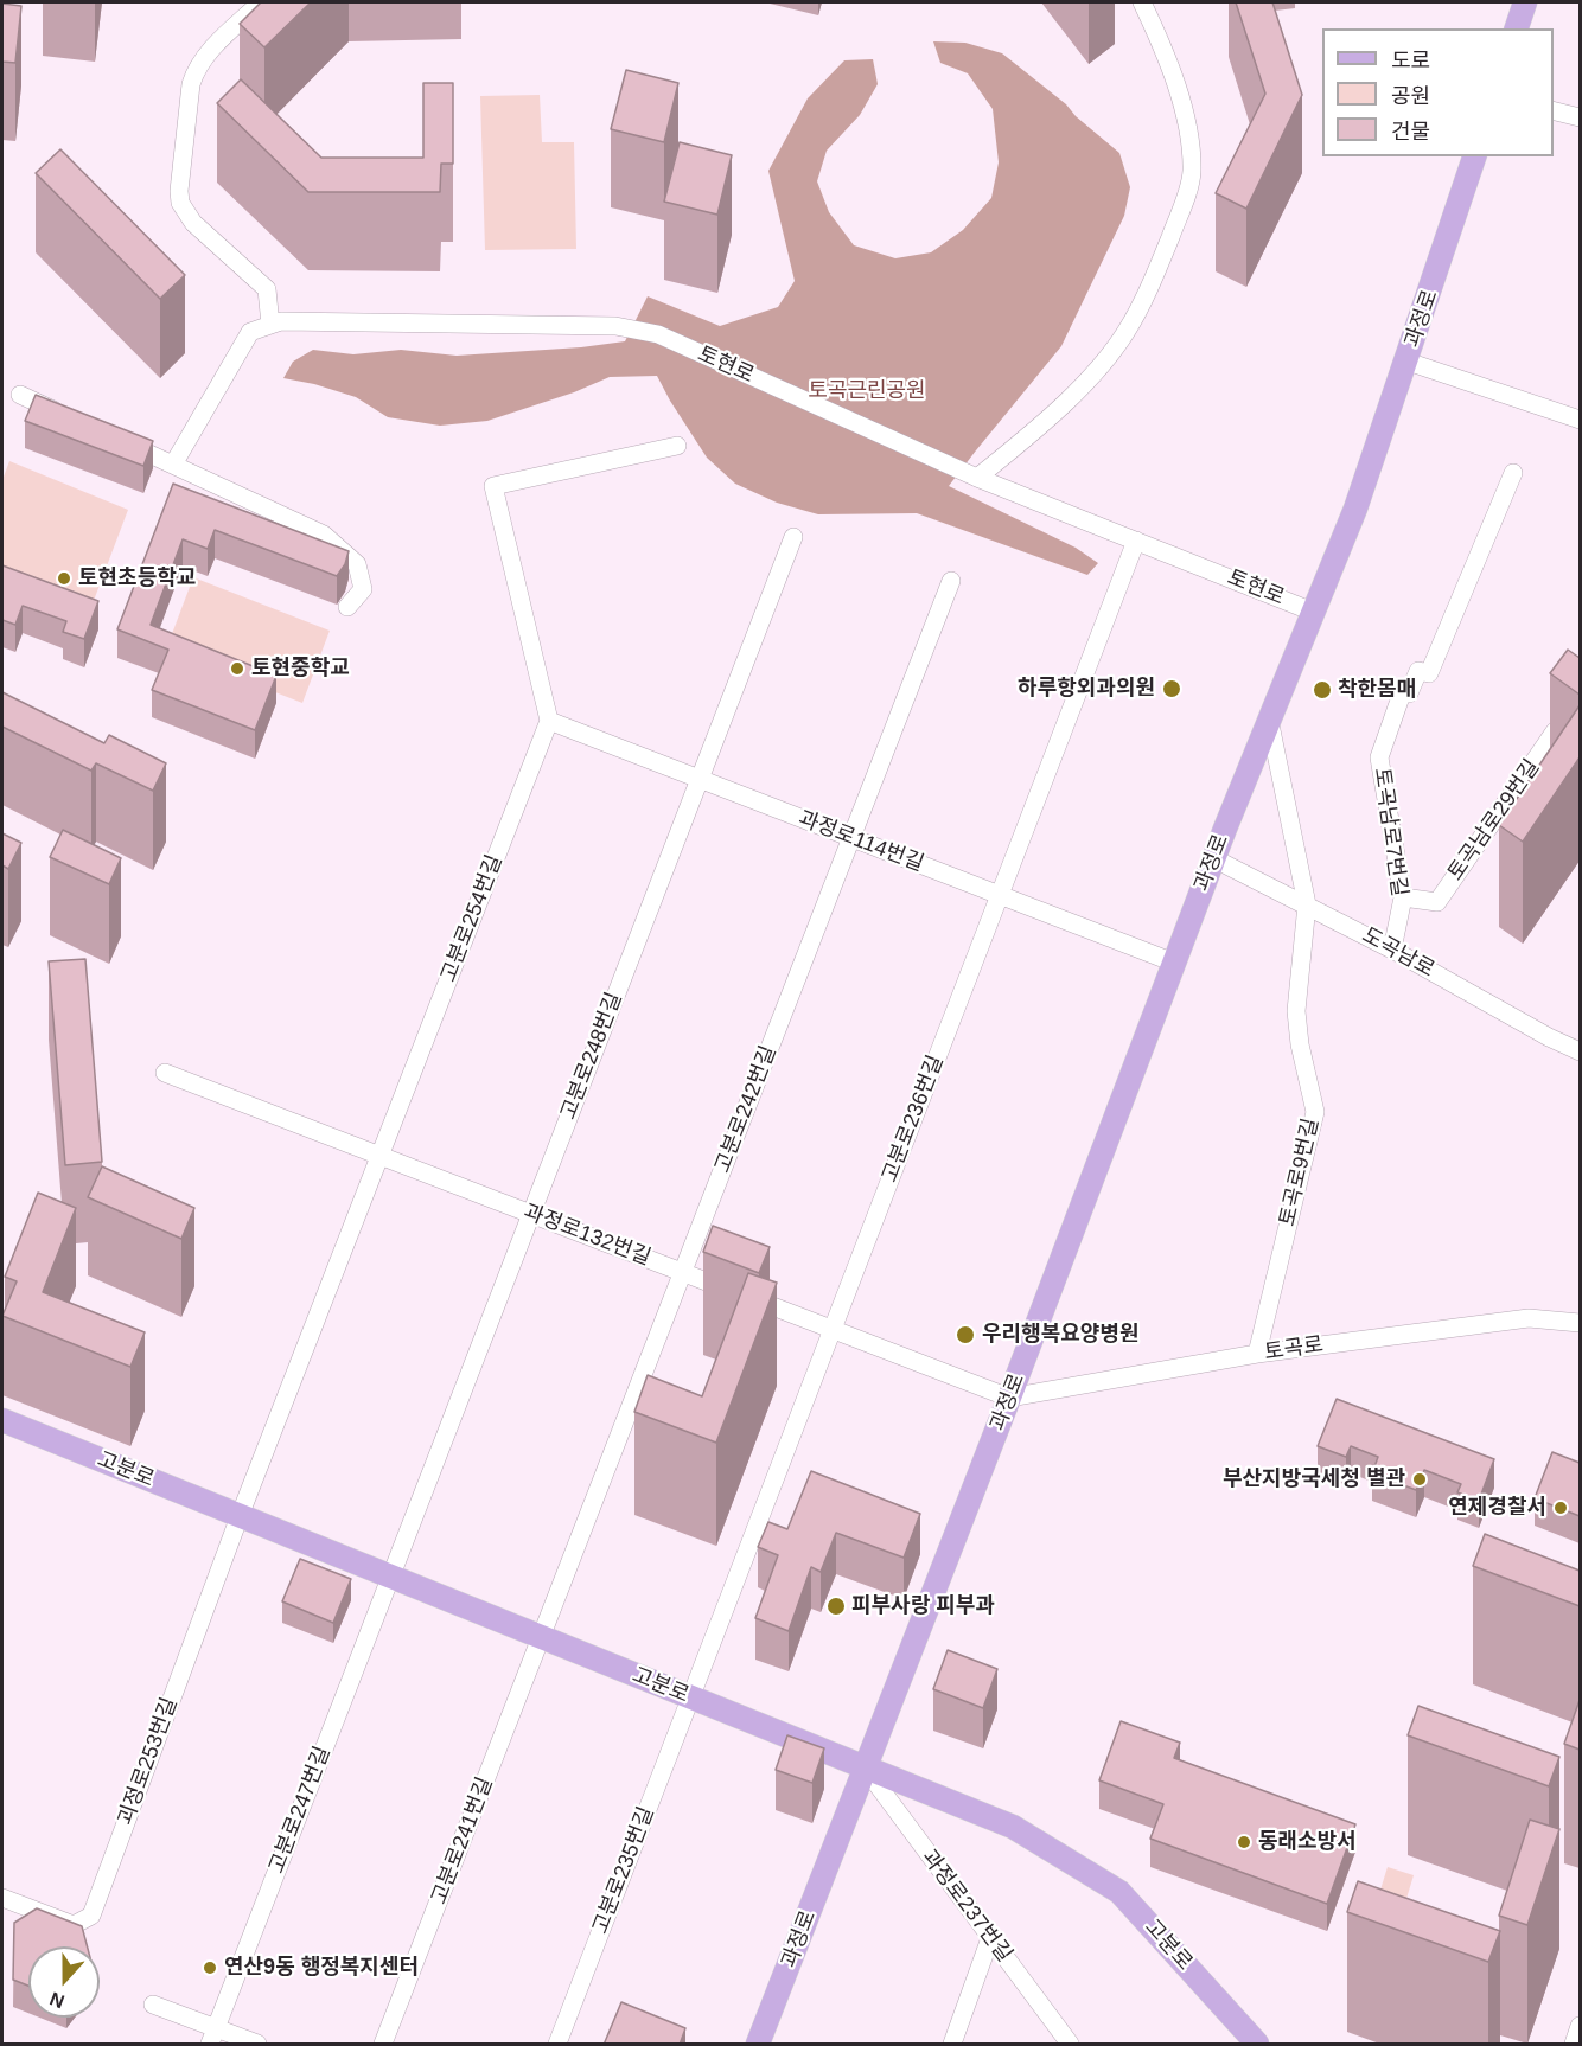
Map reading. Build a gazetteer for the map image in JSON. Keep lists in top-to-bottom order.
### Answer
{
  "streets": {
    "main road": ["과정로", "고분로"],
    "street": [
      "토현로",
      "토곡남로29번길",
      "토곡남로7번길",
      "과정로114번길",
      "고분로254번길",
      "도곡남로",
      "고분로248번길",
      "고분로242번길",
      "고분로236번길",
      "토곡로9번길",
      "과정로132번길",
      "토곡로",
      "괴정로253번길",
      "고분로247번길",
      "고분로241번길",
      "고분로235번길",
      "과정로237번길"
    ]
  },
  "crossings": [
    ["과정로", "토현로"],
    ["과정로", "과정로114번길"],
    ["과정로", "도곡남로"],
    ["과정로", "과정로132번길"],
    ["과정로", "토곡로"],
    ["과정로", "고분로"],
    ["과정로", "과정로237번길"],
    ["토현로", "고분로236번길"],
    ["토곡남로29번길", "토곡남로7번길"],
    ["토곡남로7번길", "도곡남로"],
    ["과정로114번길", "고분로254번길"],
    ["과정로114번길", "고분로248번길"],
    ["과정로114번길", "고분로242번길"],
    ["과정로114번길", "고분로236번길"],
    ["고분로254번길", "과정로132번길"],
    ["고분로254번길", "고분로"],
    ["고분로254번길", "괴정로253번길"],
    ["도곡남로", "토곡로9번길"],
    ["고분로248번길", "과정로132번길"],
    ["고분로248번길", "고분로"],
    ["고분로248번길", "고분로247번길"],
    ["고분로242번길", "과정로132번길"],
    ["고분로242번길", "고분로"],
    ["고분로242번길", "고분로241번길"],
    ["고분로236번길", "과정로132번길"],
    ["고분로236번길", "고분로"],
    ["고분로236번길", "고분로235번길"],
    ["토곡로9번길", "토곡로"],
    ["과정로132번길", "토곡로"],
    ["고분로", "괴정로253번길"],
    ["고분로", "고분로247번길"],
    ["고분로", "고분로241번길"],
    ["고분로", "고분로235번길"],
    ["고분로", "과정로237번길"]
  ],
  "parks": ["토곡근린공원"],
  "places": [
    "토현초등학교",
    "토현중학교",
    "하루항외과의원",
    "착한몸매",
    "우리행복요양병원",
    "부산지방국세청 별관",
    "연제경찰서",
    "피부사랑 피부과",
    "동래소방서",
    "연산9동 행정복지센터"
  ],
  "legend": ["도로", "공원", "건물"],
  "north": "bottom"
}
